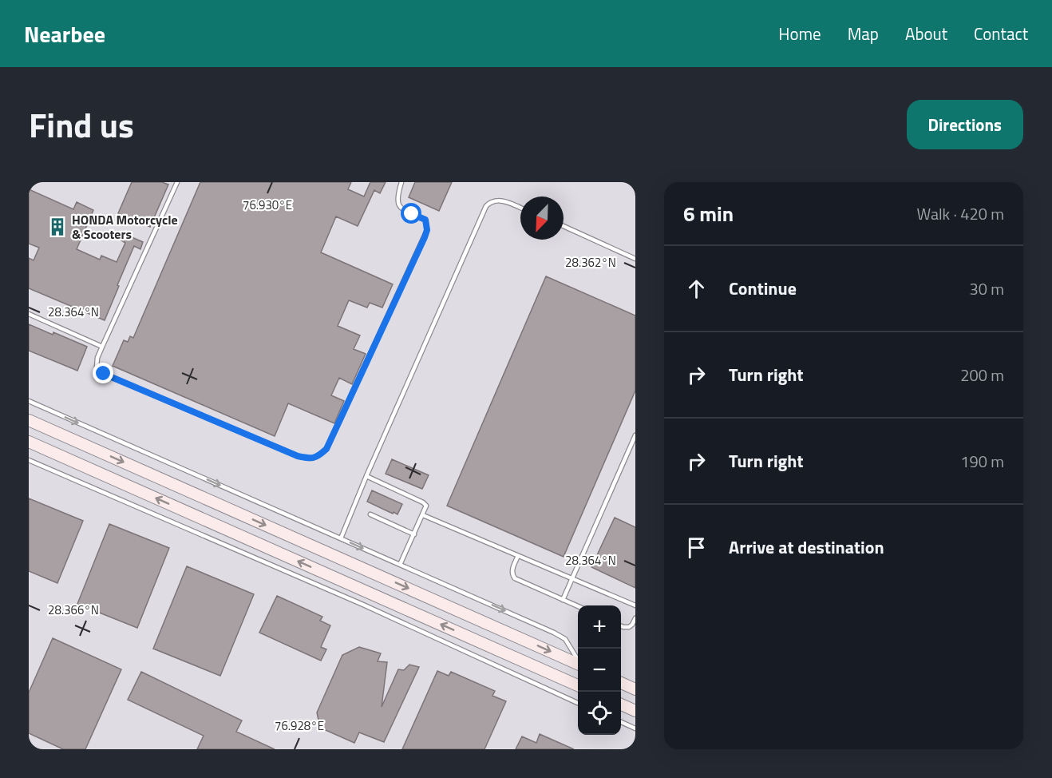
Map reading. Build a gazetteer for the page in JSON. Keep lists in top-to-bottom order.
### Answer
{
  "places": {
    "building": ["HONDA Motorcycle & Scooters"]
  },
  "north": "bottom left",
  "page": {
    "header": "Nearbee",
    "nav": [
      "Home",
      "Map",
      "About",
      "Contact"
    ],
    "title": "Find us",
    "buttons": "Directions",
    "heading": ["6 min", "Walk · 420 m"],
    "list": [
      ["Continue", "30 m"],
      ["Turn right", "200 m"],
      ["Turn right", "190 m"],
      "Arrive at destination"
    ],
    "map_buttons": ["+", "−"]
  },
  "coordinates": [
    "76.930°E",
    "28.362°N",
    "28.364°N",
    "28.366°N",
    "76.928°E"
  ]
}
